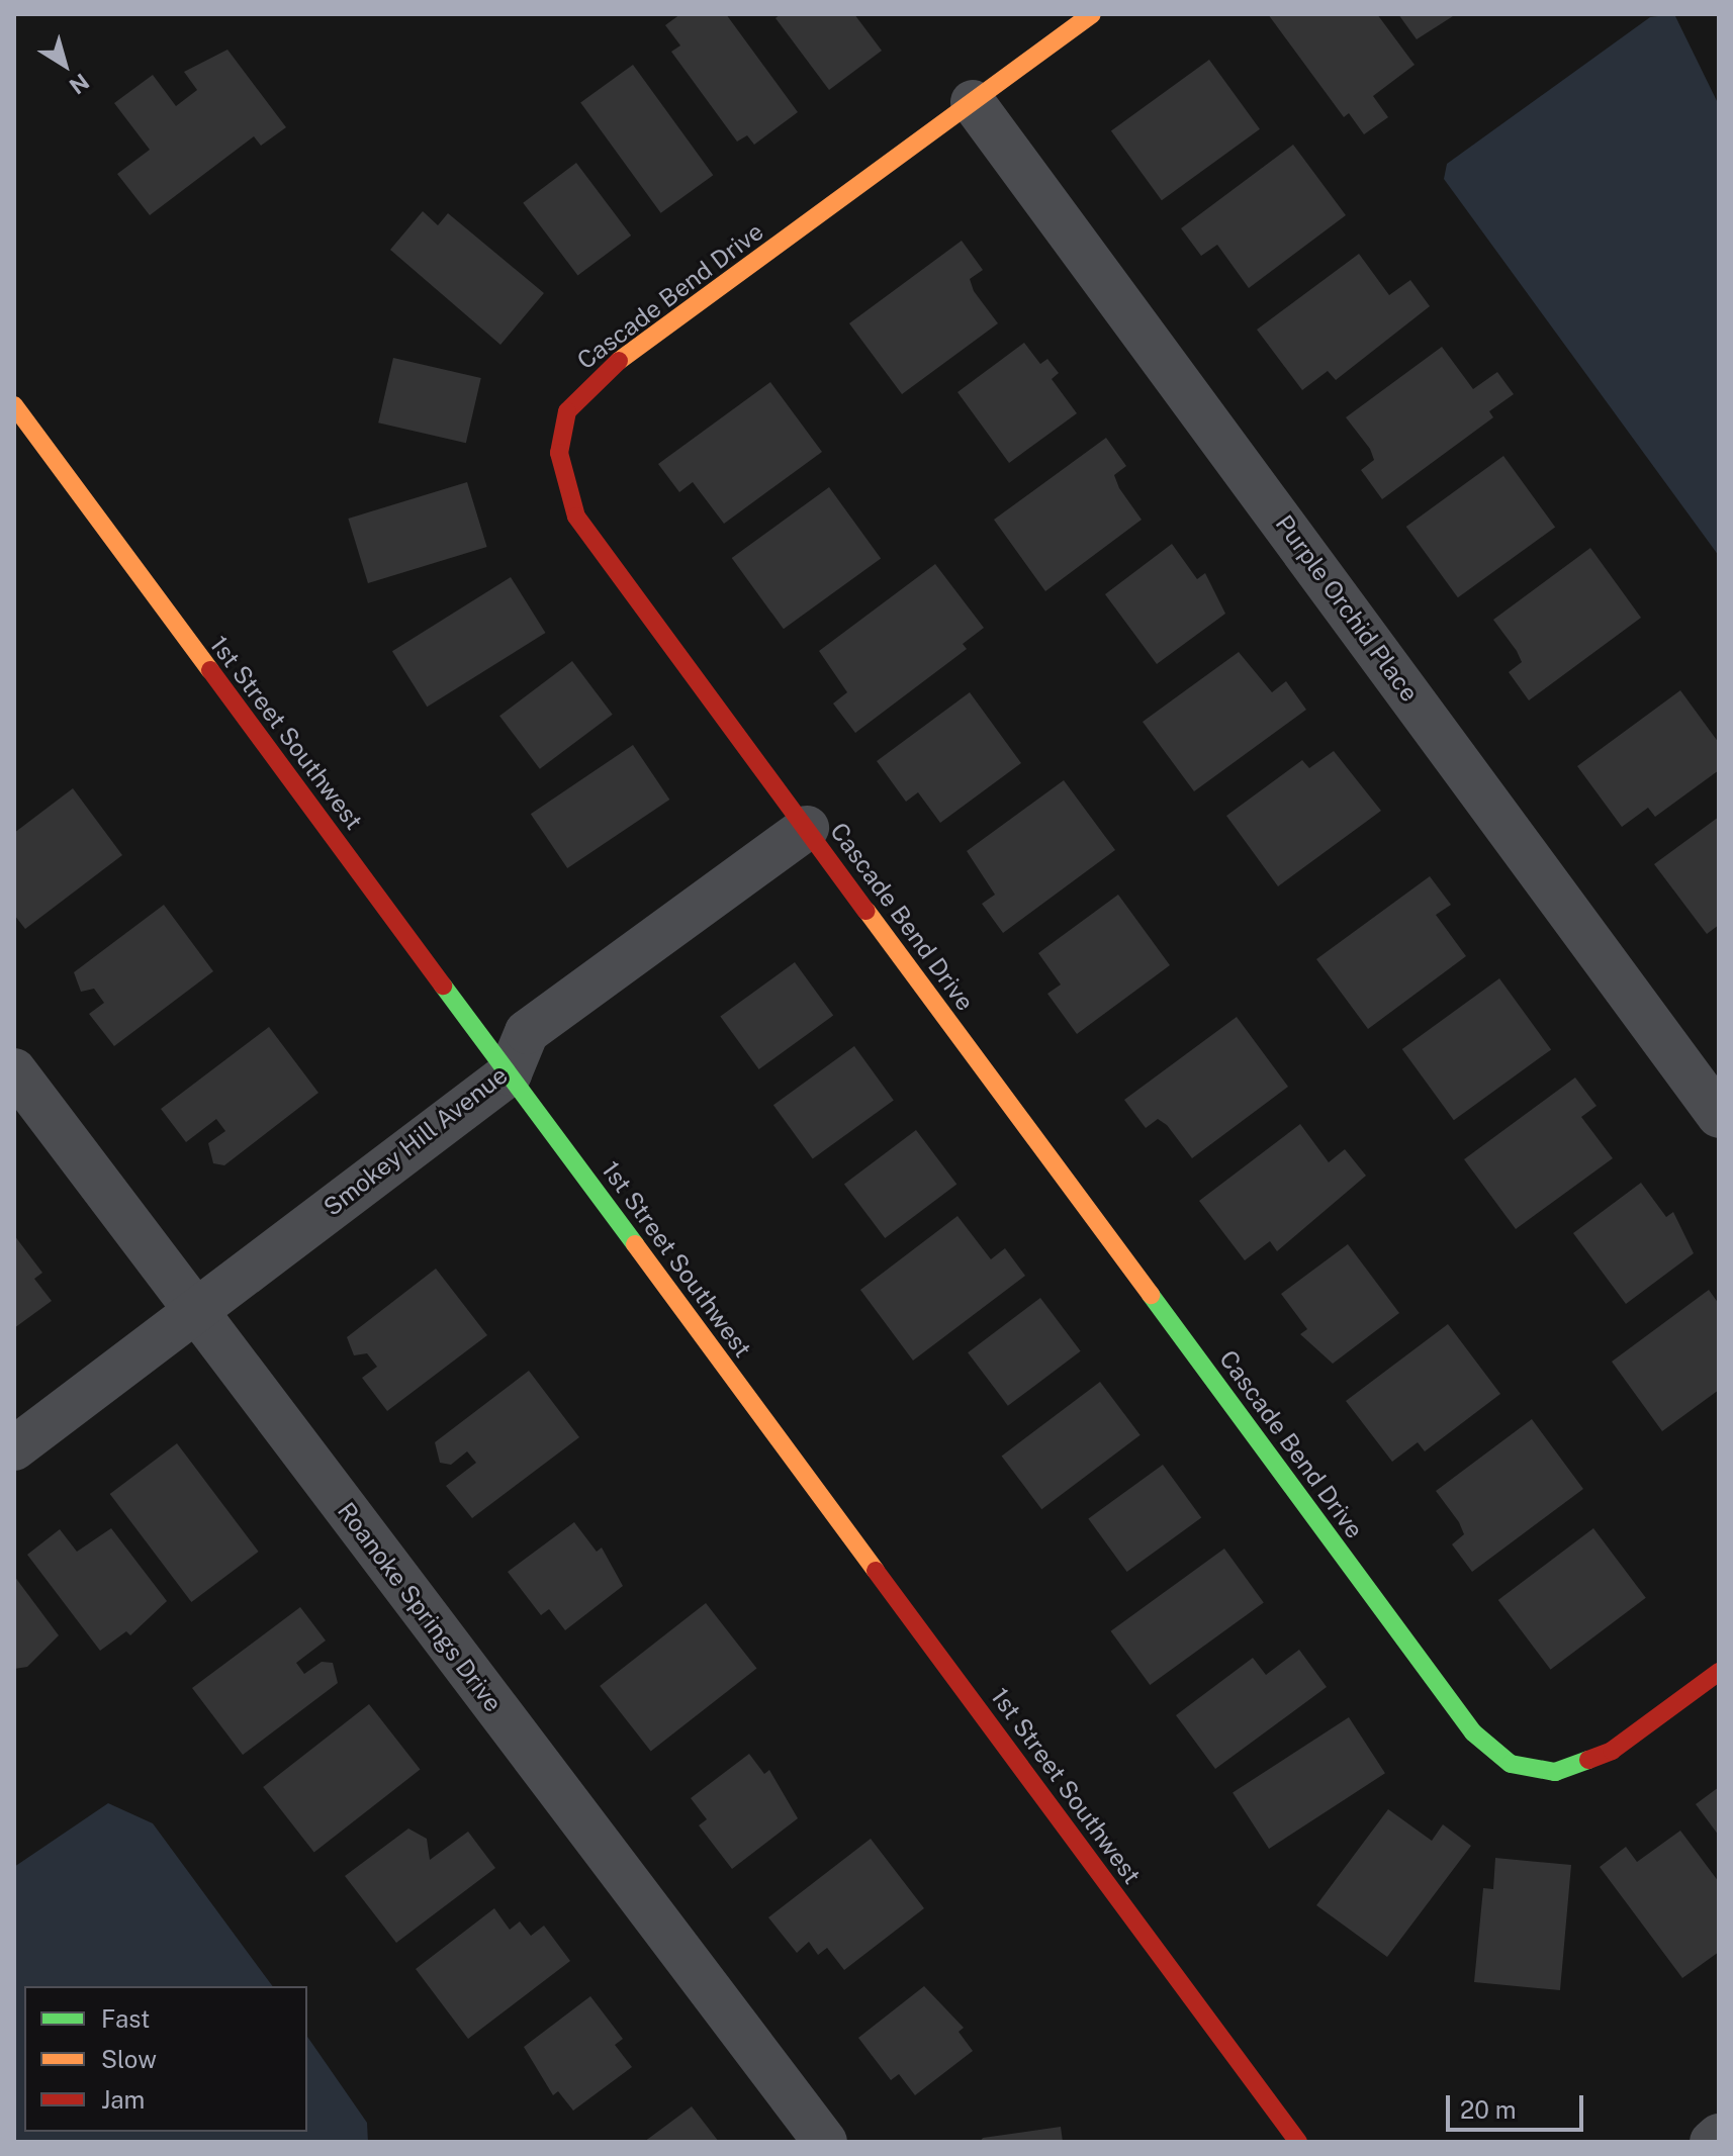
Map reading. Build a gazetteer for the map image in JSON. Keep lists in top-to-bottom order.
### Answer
{
  "streets": {
    "street": [
      "Cascade Bend Drive",
      "Purple Orchid Place",
      "1st Street Southwest",
      "Smokey Hill Avenue",
      "Roanoke Springs Drive"
    ]
  },
  "crossings": [
    ["Cascade Bend Drive", "Purple Orchid Place"],
    ["Cascade Bend Drive", "Smokey Hill Avenue"],
    ["1st Street Southwest", "Smokey Hill Avenue"],
    ["Smokey Hill Avenue", "Roanoke Springs Drive"]
  ],
  "legend": ["Fast", "Slow", "Jam"],
  "scale_bar": "20 m",
  "north": "bottom right"
}
